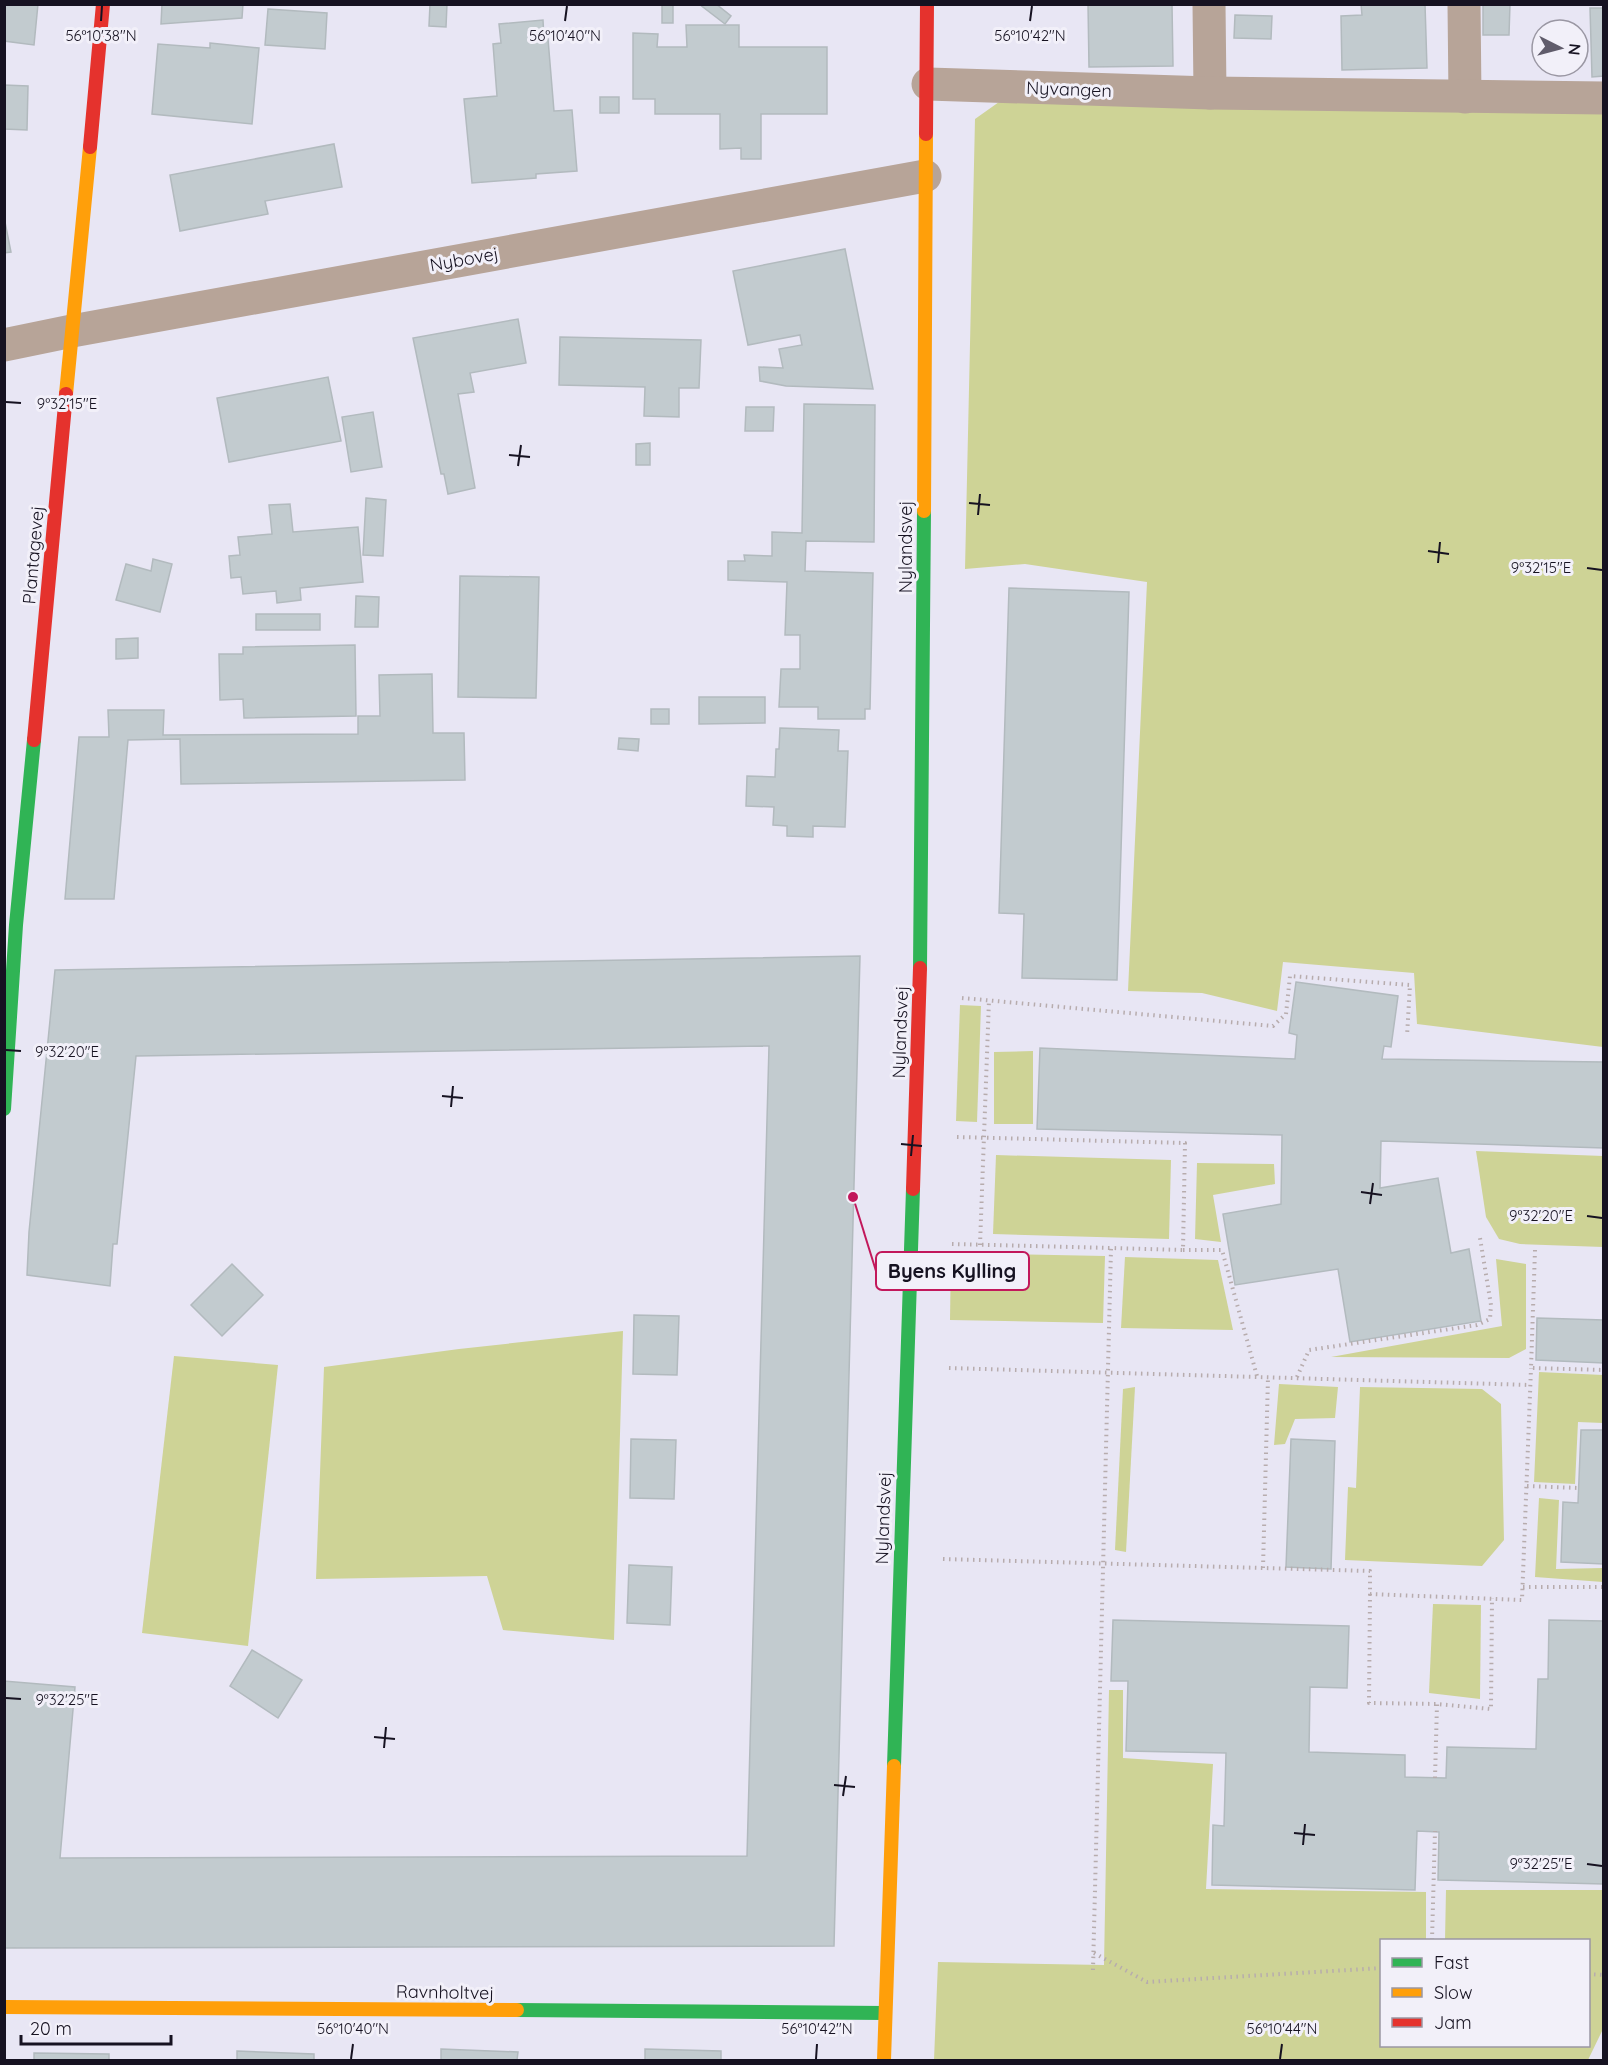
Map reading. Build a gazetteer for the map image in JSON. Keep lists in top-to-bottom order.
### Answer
{
  "streets": {
    "street": [
      "Nyvangen",
      "Nybovej",
      "Nylandsvej",
      "Plantagevej",
      "Ravnholtvej"
    ]
  },
  "crossings": [
    ["Nyvangen", "Nylandsvej"],
    ["Nybovej", "Nylandsvej"],
    ["Nybovej", "Plantagevej"],
    ["Nylandsvej", "Ravnholtvej"]
  ],
  "places": ["Byens Kylling"],
  "legend": ["Fast", "Slow", "Jam"],
  "scale_bar": "20 m",
  "north": "right",
  "coordinates": [
    "56°10'38\"N",
    "56°10'40\"N",
    "56°10'42\"N",
    "9°32'15\"E",
    "9°32'20\"E",
    "9°32'25\"E",
    "56°10'44\"N"
  ]
}
